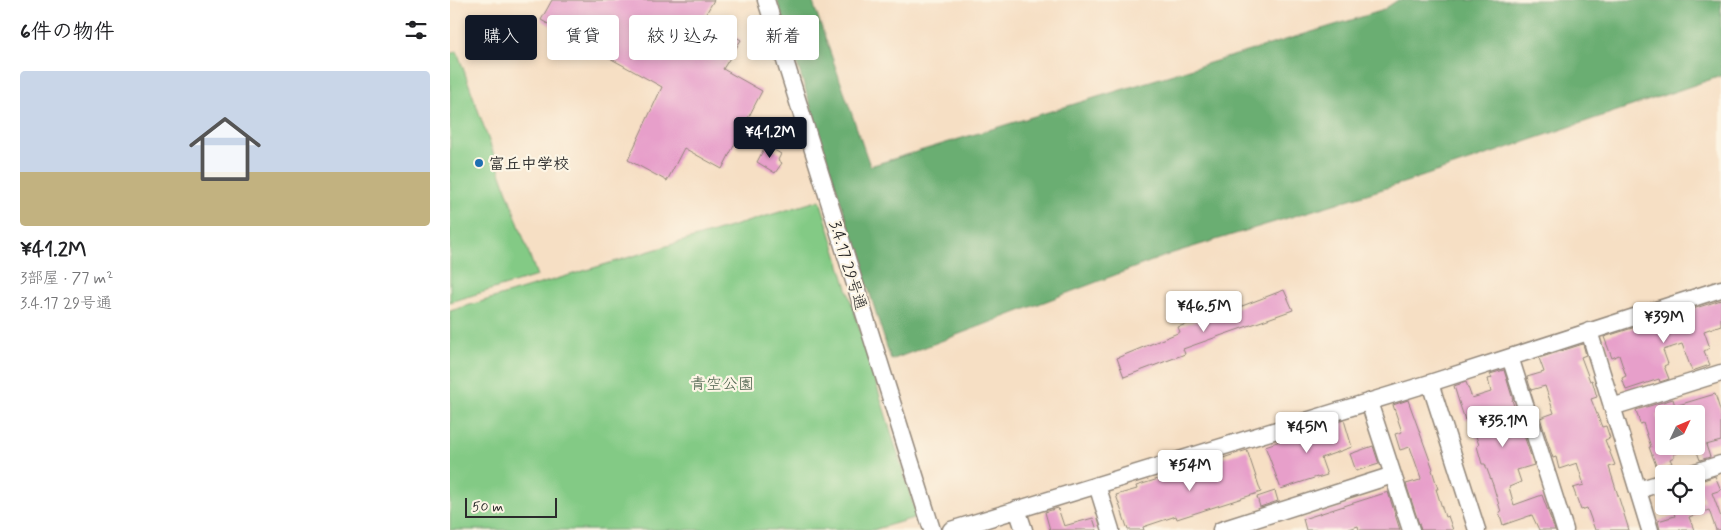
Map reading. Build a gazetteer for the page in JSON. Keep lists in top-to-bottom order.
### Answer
{
  "streets": {
    "street": ["3.4.17 29号通"]
  },
  "parks": ["青空公園"],
  "places": ["富丘中学校"],
  "scale_bar": "50 m",
  "north": "top right",
  "page": {
    "heading": "6件の物件",
    "chip": [
      "購入",
      "賃貸",
      "絞り込み",
      "新着"
    ],
    "list": [
      {
        "name": "¥41.2M",
        "note": "3部屋 · 77 m² · 3.4.17 29号通"
      }
    ],
    "price": [
      "¥41.2M",
      "¥46.5M",
      "¥39M",
      "¥35.1M",
      "¥45M",
      "¥54M"
    ],
    "scale": "50 m"
  }
}
